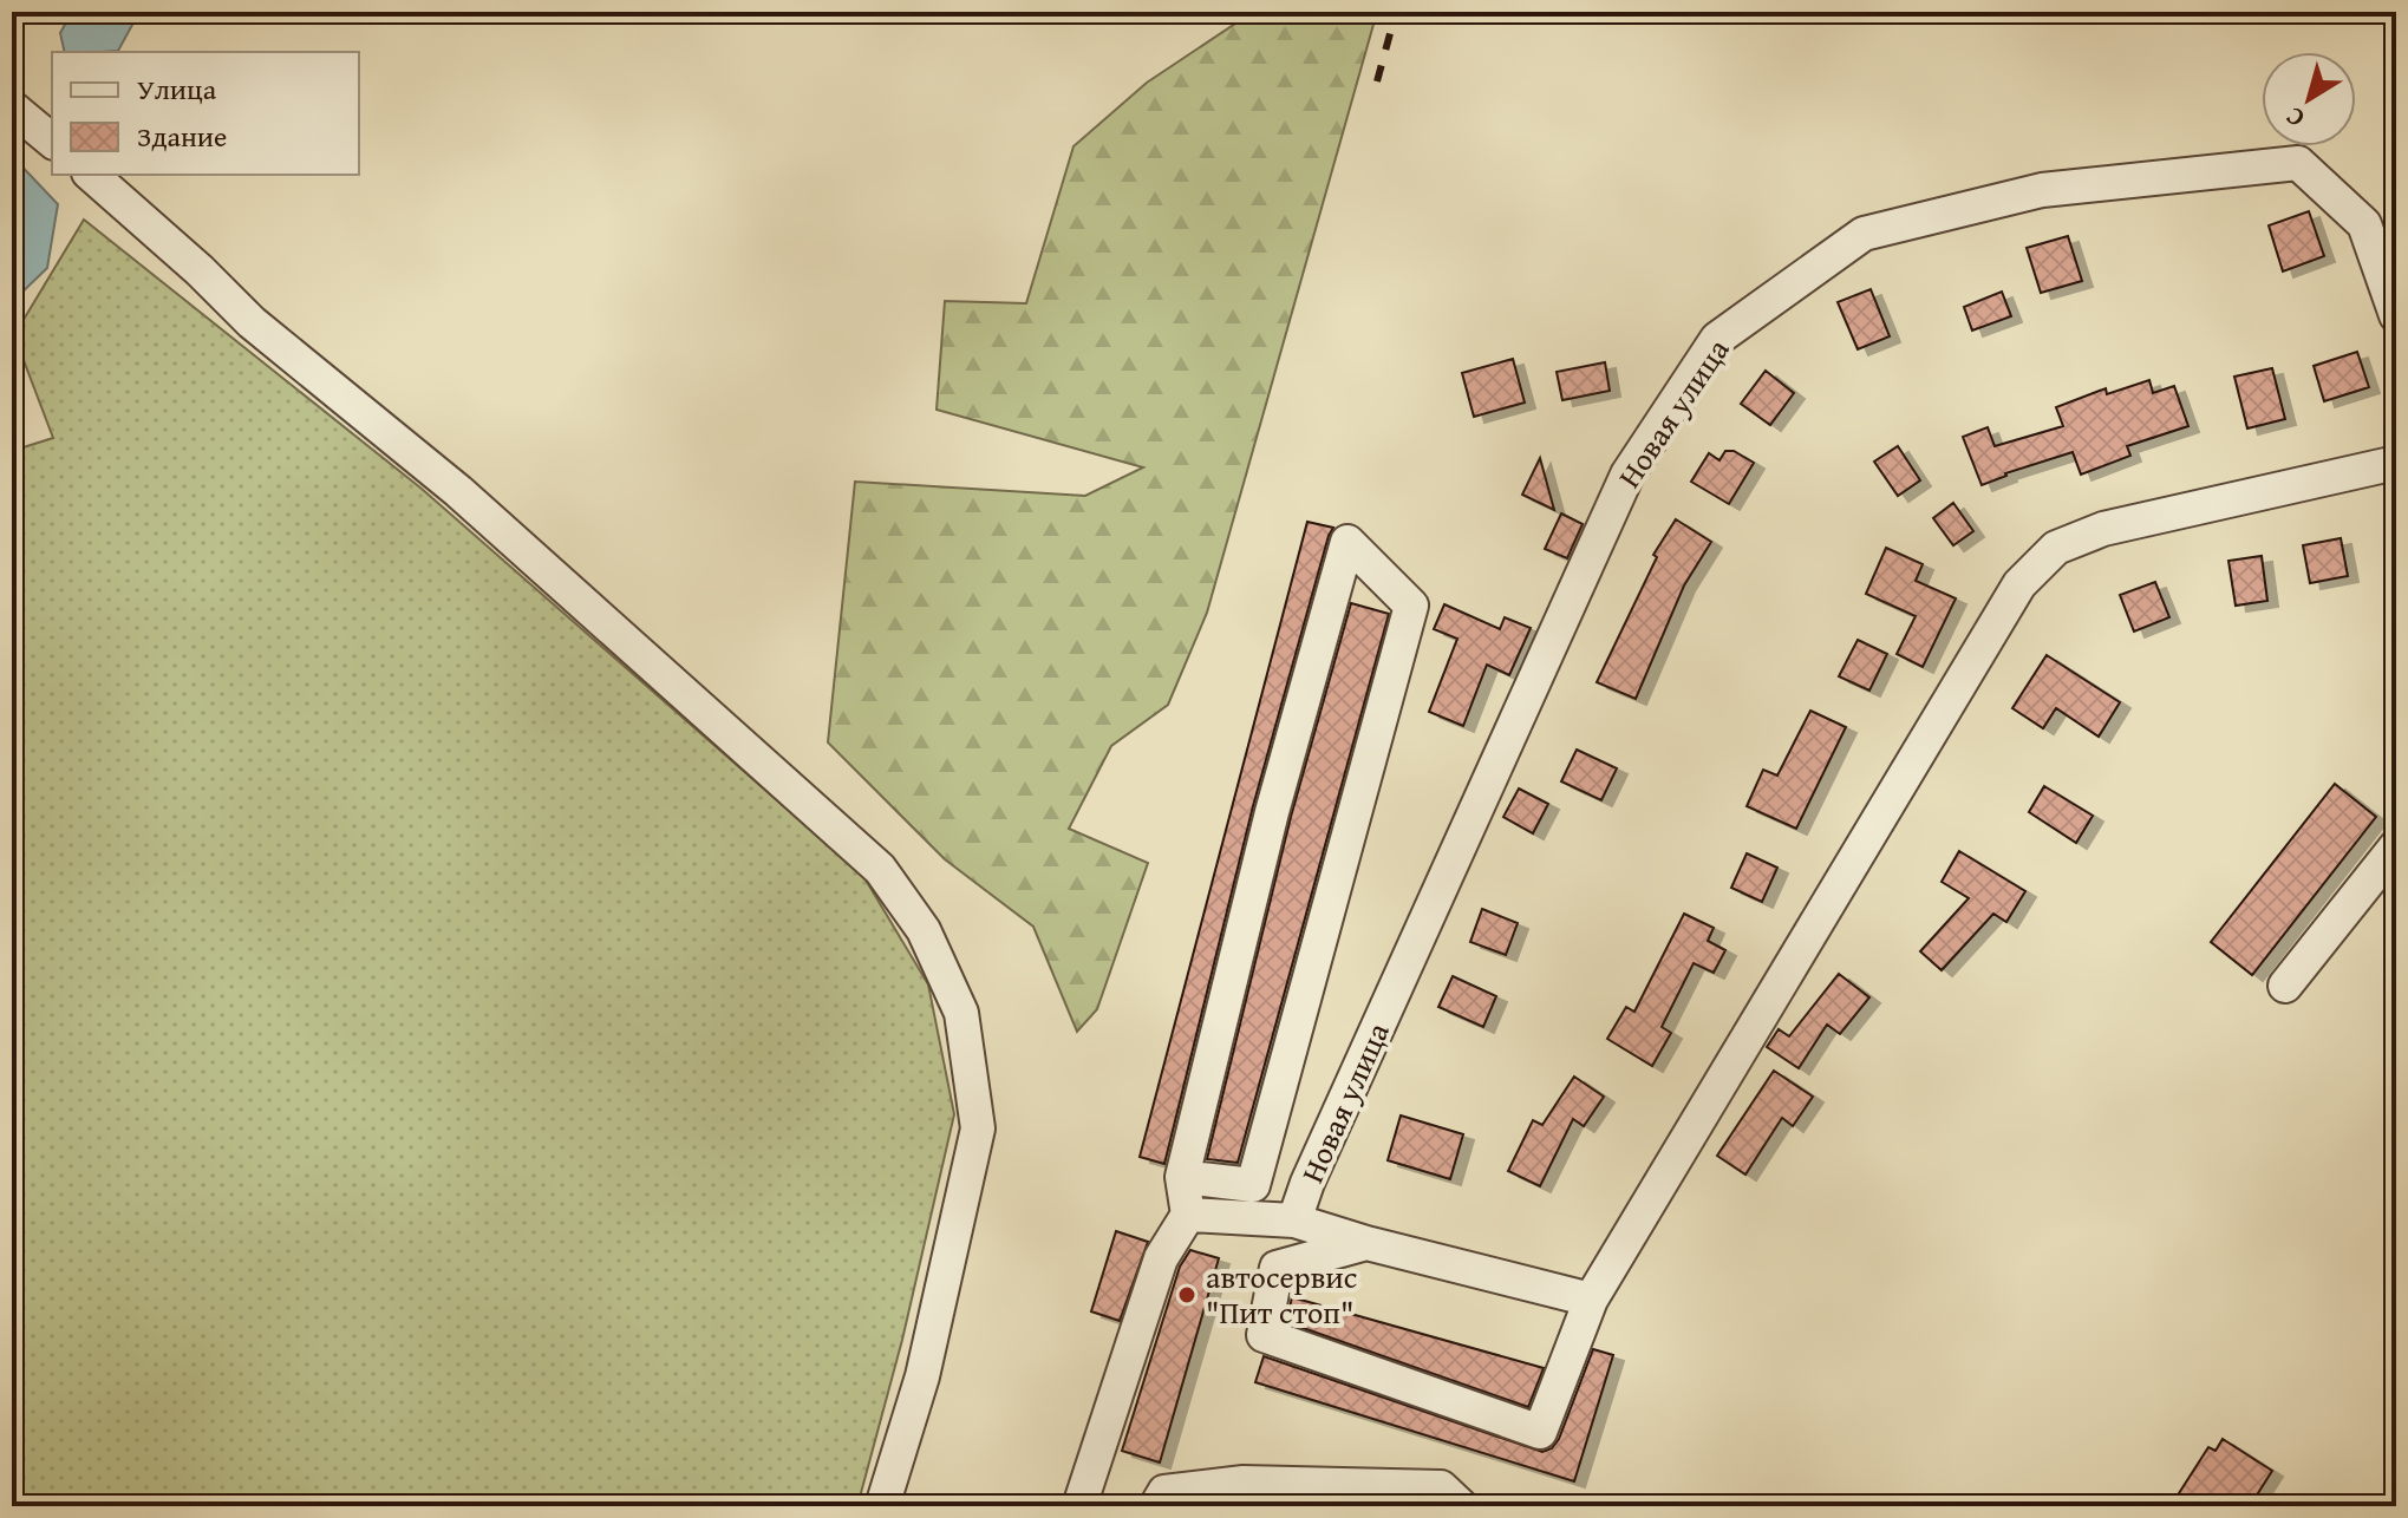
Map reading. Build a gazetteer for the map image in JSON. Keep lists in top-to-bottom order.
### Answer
{
  "streets": {
    "street": ["Новая улица"]
  },
  "places": ["автосервис \"Пит стоп\""],
  "legend": ["Улица", "Здание"],
  "north": "bottom left"
}
